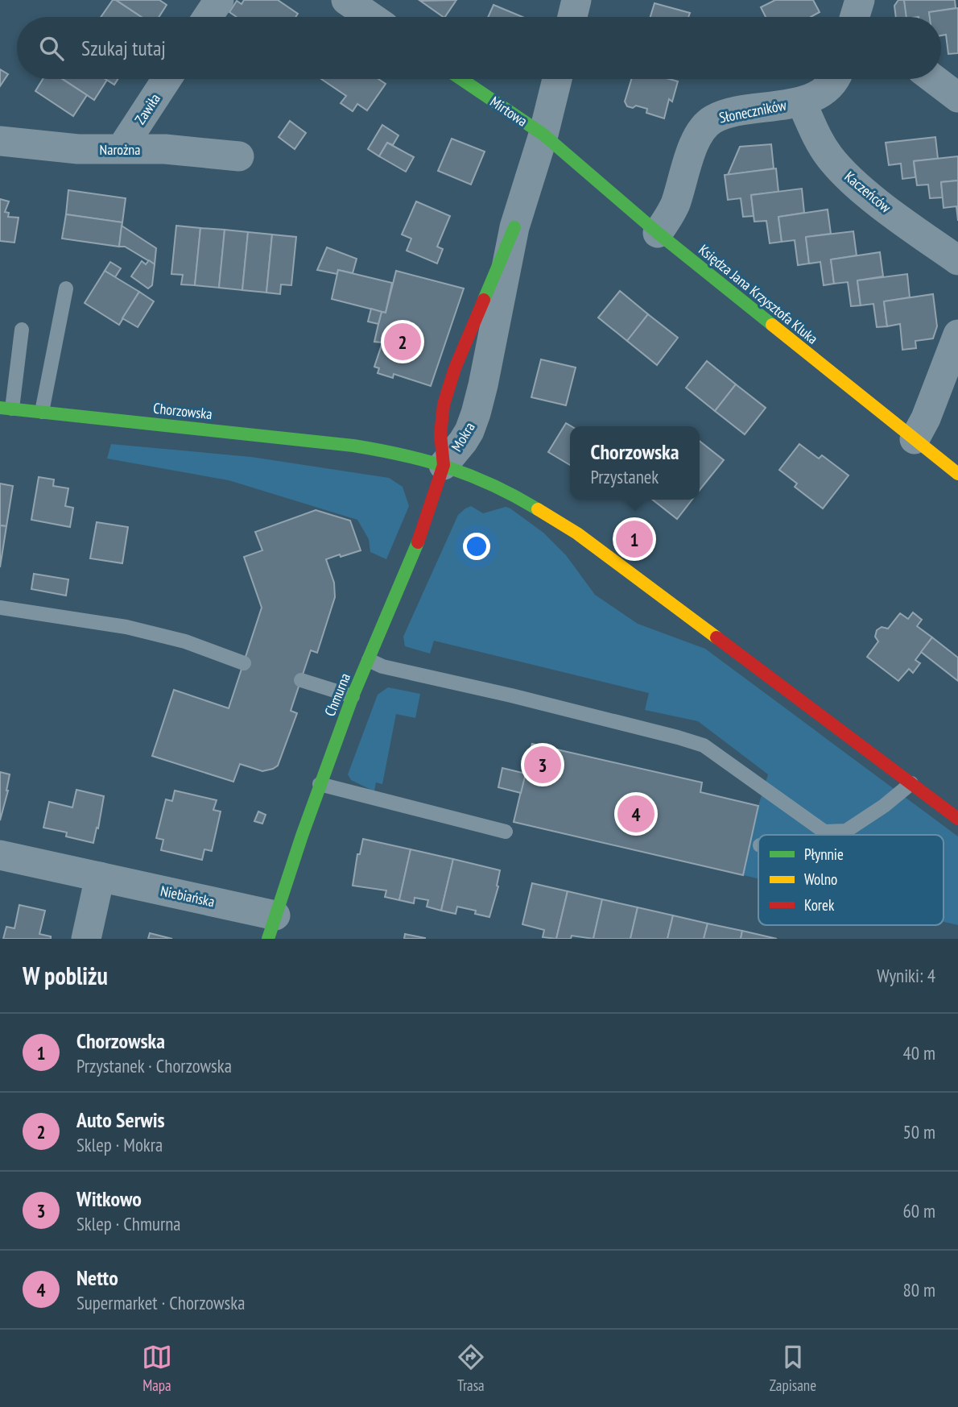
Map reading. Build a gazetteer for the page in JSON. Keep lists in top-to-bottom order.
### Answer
{
  "streets": {
    "street": [
      "Zawiła",
      "Mirtowa",
      "Słoneczników",
      "Narożna",
      "Kaczeńców",
      "Księdza Jana Krzysztofa Kluka",
      "Chorzowska",
      "Mokra",
      "Chmurna",
      "Niebiańska"
    ]
  },
  "crossings": [
    ["Zawiła", "Narożna"],
    ["Mirtowa", "Księdza Jana Krzysztofa Kluka"],
    ["Mirtowa", "Mokra"],
    ["Słoneczników", "Kaczeńców"],
    ["Słoneczników", "Księdza Jana Krzysztofa Kluka"],
    ["Księdza Jana Krzysztofa Kluka", "Mokra"],
    ["Chorzowska", "Mokra"],
    ["Chorzowska", "Chmurna"],
    ["Mokra", "Chmurna"],
    ["Chmurna", "Niebiańska"]
  ],
  "legend": ["Płynnie", "Wolno", "Korek"],
  "page": {
    "search": "Szukaj tutaj",
    "pins": [
      "2",
      "1",
      "3",
      "4"
    ],
    "popup": ["Chorzowska", "Przystanek"],
    "heading": ["W pobliżu", "Wyniki: 4"],
    "list": [
      {
        "mark": "1",
        "name": "Chorzowska",
        "note": "Przystanek · Chorzowska",
        "value": "40 m"
      },
      {
        "mark": "2",
        "name": "Auto Serwis",
        "note": "Sklep · Mokra",
        "value": "50 m"
      },
      {
        "mark": "3",
        "name": "Witkowo",
        "note": "Sklep · Chmurna",
        "value": "60 m"
      },
      {
        "mark": "4",
        "name": "Netto",
        "note": "Supermarket · Chorzowska",
        "value": "80 m"
      }
    ],
    "nav": ["Mapa", "Trasa", "Zapisane"]
  }
}
